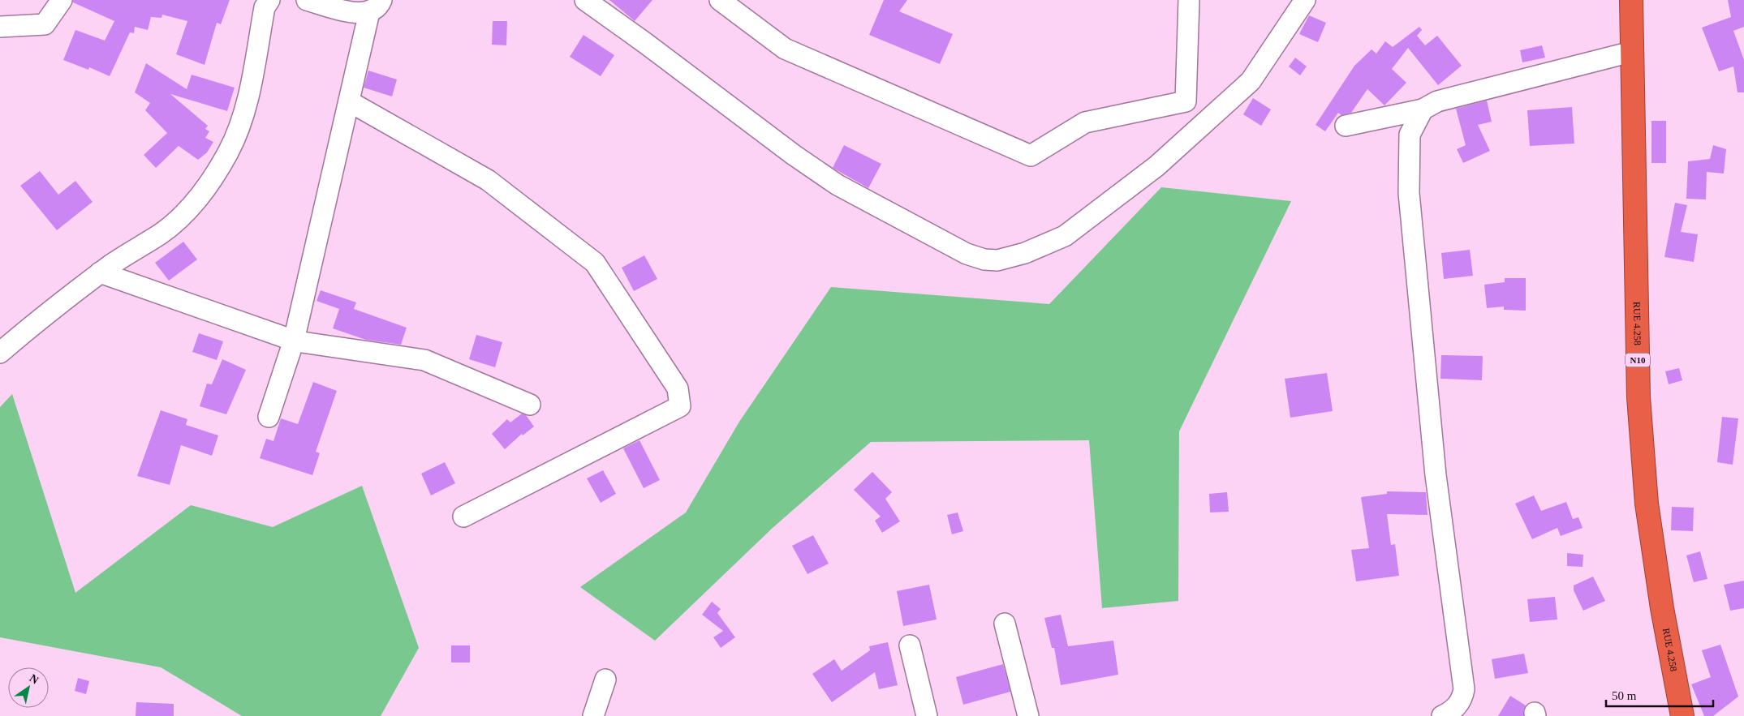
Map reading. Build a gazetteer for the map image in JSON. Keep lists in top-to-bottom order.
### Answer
{
  "streets": {
    "highway": ["RUE 4.258", "N10"]
  },
  "scale_bar": "50 m",
  "north": "top right"
}
